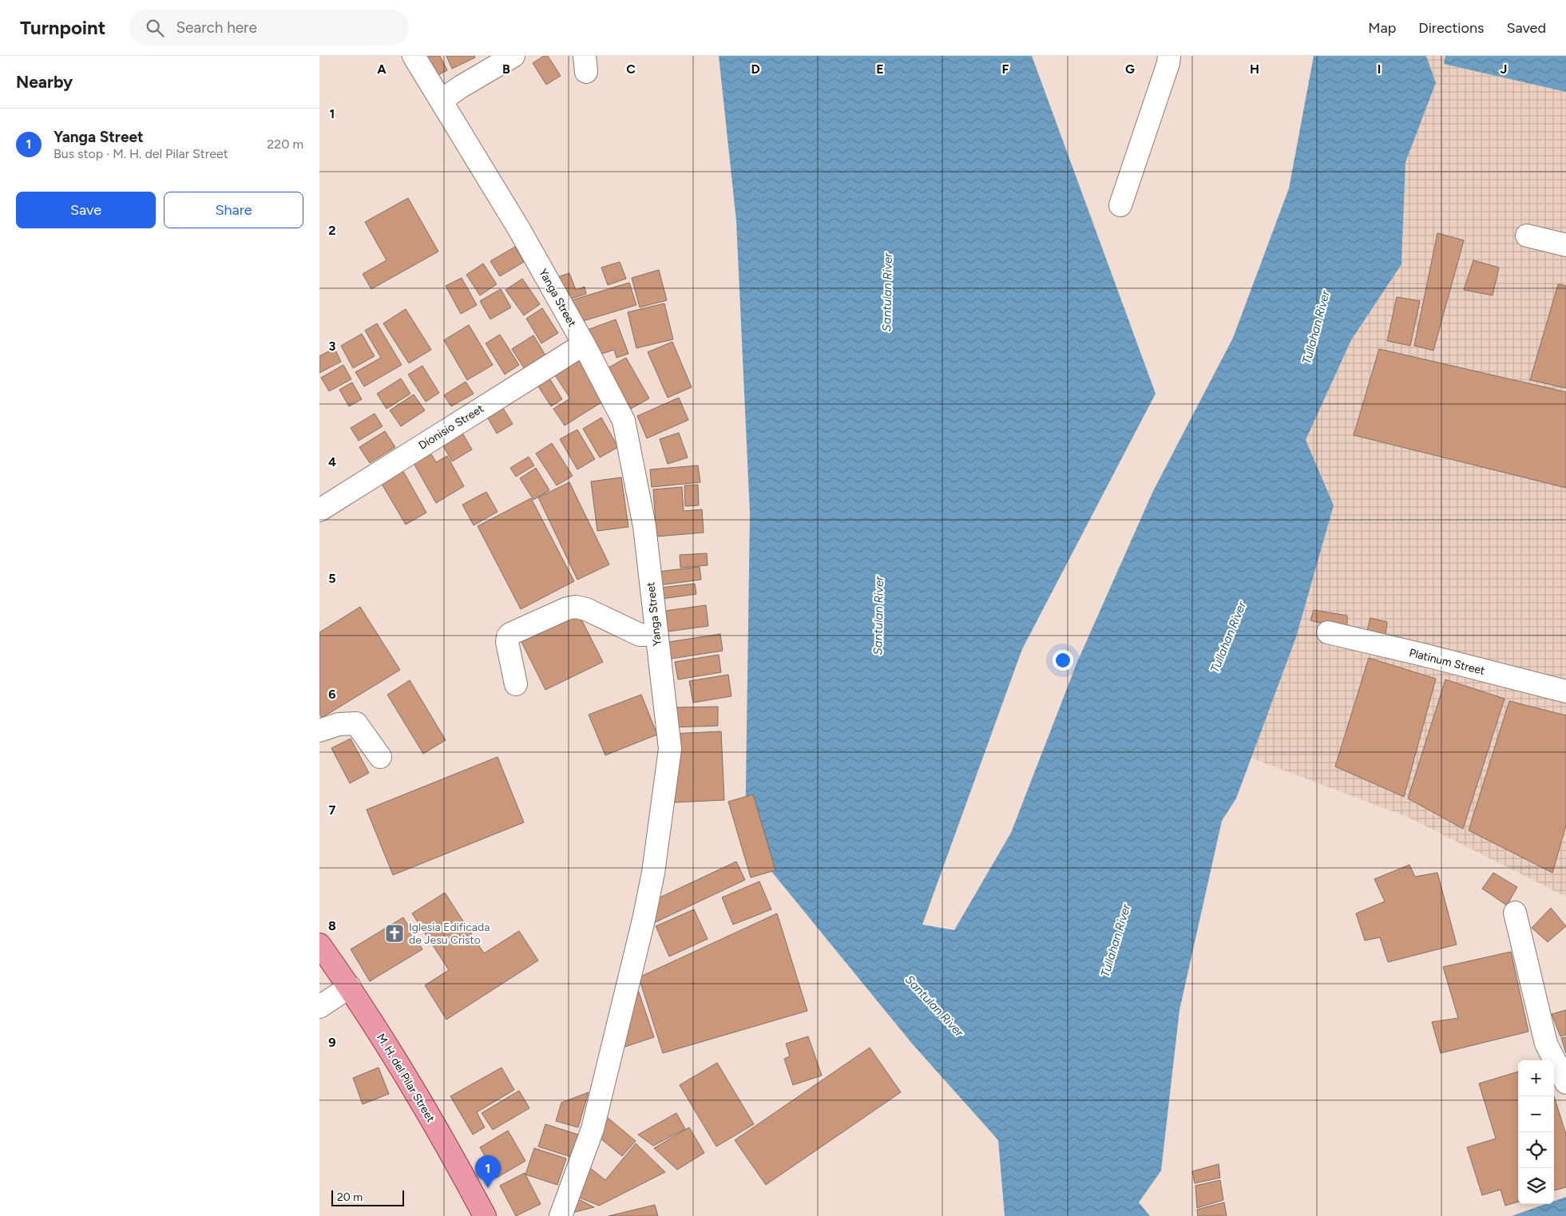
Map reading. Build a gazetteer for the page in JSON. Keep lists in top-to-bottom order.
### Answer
{
  "streets": {
    "main road": ["M. H. del Pilar Street"],
    "street": ["Yanga Street", "Dionisio Street", "Platinum Street"]
  },
  "crossings": [
    ["Yanga Street", "Dionisio Street"]
  ],
  "water": ["Santulan River", "Tullahan River"],
  "places": {
    "church": ["Iglesia Edificada de Jesu Cristo"]
  },
  "scale_bar": "20 m",
  "page": {
    "header": "Turnpoint",
    "search": "Search here",
    "nav": ["Map", "Directions", "Saved"],
    "heading": "Nearby",
    "list": [
      {
        "mark": "1",
        "name": "Yanga Street",
        "note": "Bus stop · M. H. del Pilar Street",
        "value": "220 m"
      }
    ],
    "buttons": ["Save", "Share"],
    "map_buttons": ["+", "−"],
    "pins": "1",
    "scale": "20 m"
  },
  "grid": {
    "columns": [
      "A",
      "B",
      "C",
      "D",
      "E",
      "F",
      "G",
      "H",
      "I",
      "J"
    ],
    "rows": [
      "1",
      "2",
      "3",
      "4",
      "5",
      "6",
      "7",
      "8",
      "9"
    ]
  }
}
